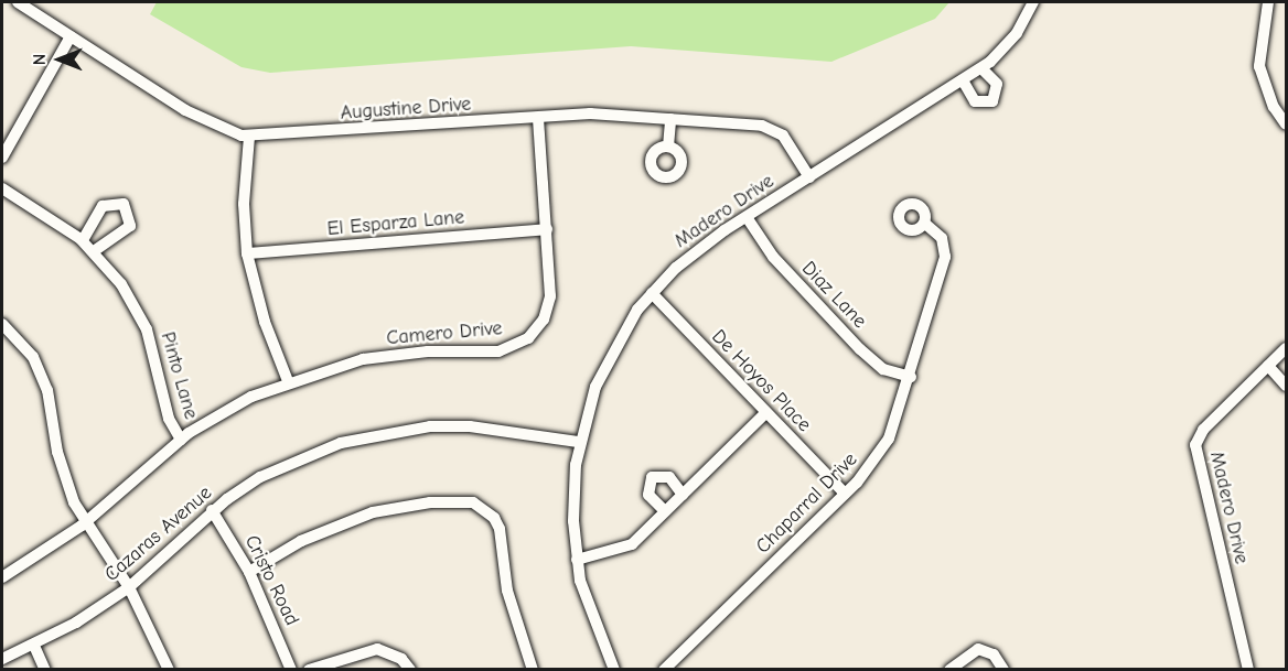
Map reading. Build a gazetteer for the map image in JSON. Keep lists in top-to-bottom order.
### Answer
{
  "streets": {
    "street": [
      "Augustine Drive",
      "Madero Drive",
      "El Esparza Lane",
      "Diaz Lane",
      "Camero Drive",
      "Pinto Lane",
      "De Hoyos Place",
      "Chaparral Drive",
      "Cazaras Avenue",
      "Cristo Road"
    ]
  },
  "crossings": [
    ["Augustine Drive", "Madero Drive"],
    ["Augustine Drive", "Camero Drive"],
    ["Madero Drive", "Diaz Lane"],
    ["Madero Drive", "De Hoyos Place"],
    ["Madero Drive", "Cazaras Avenue"],
    ["El Esparza Lane", "Camero Drive"],
    ["Diaz Lane", "Chaparral Drive"],
    ["Camero Drive", "Pinto Lane"],
    ["De Hoyos Place", "Chaparral Drive"],
    ["Cazaras Avenue", "Cristo Road"]
  ],
  "north": "left"
}
